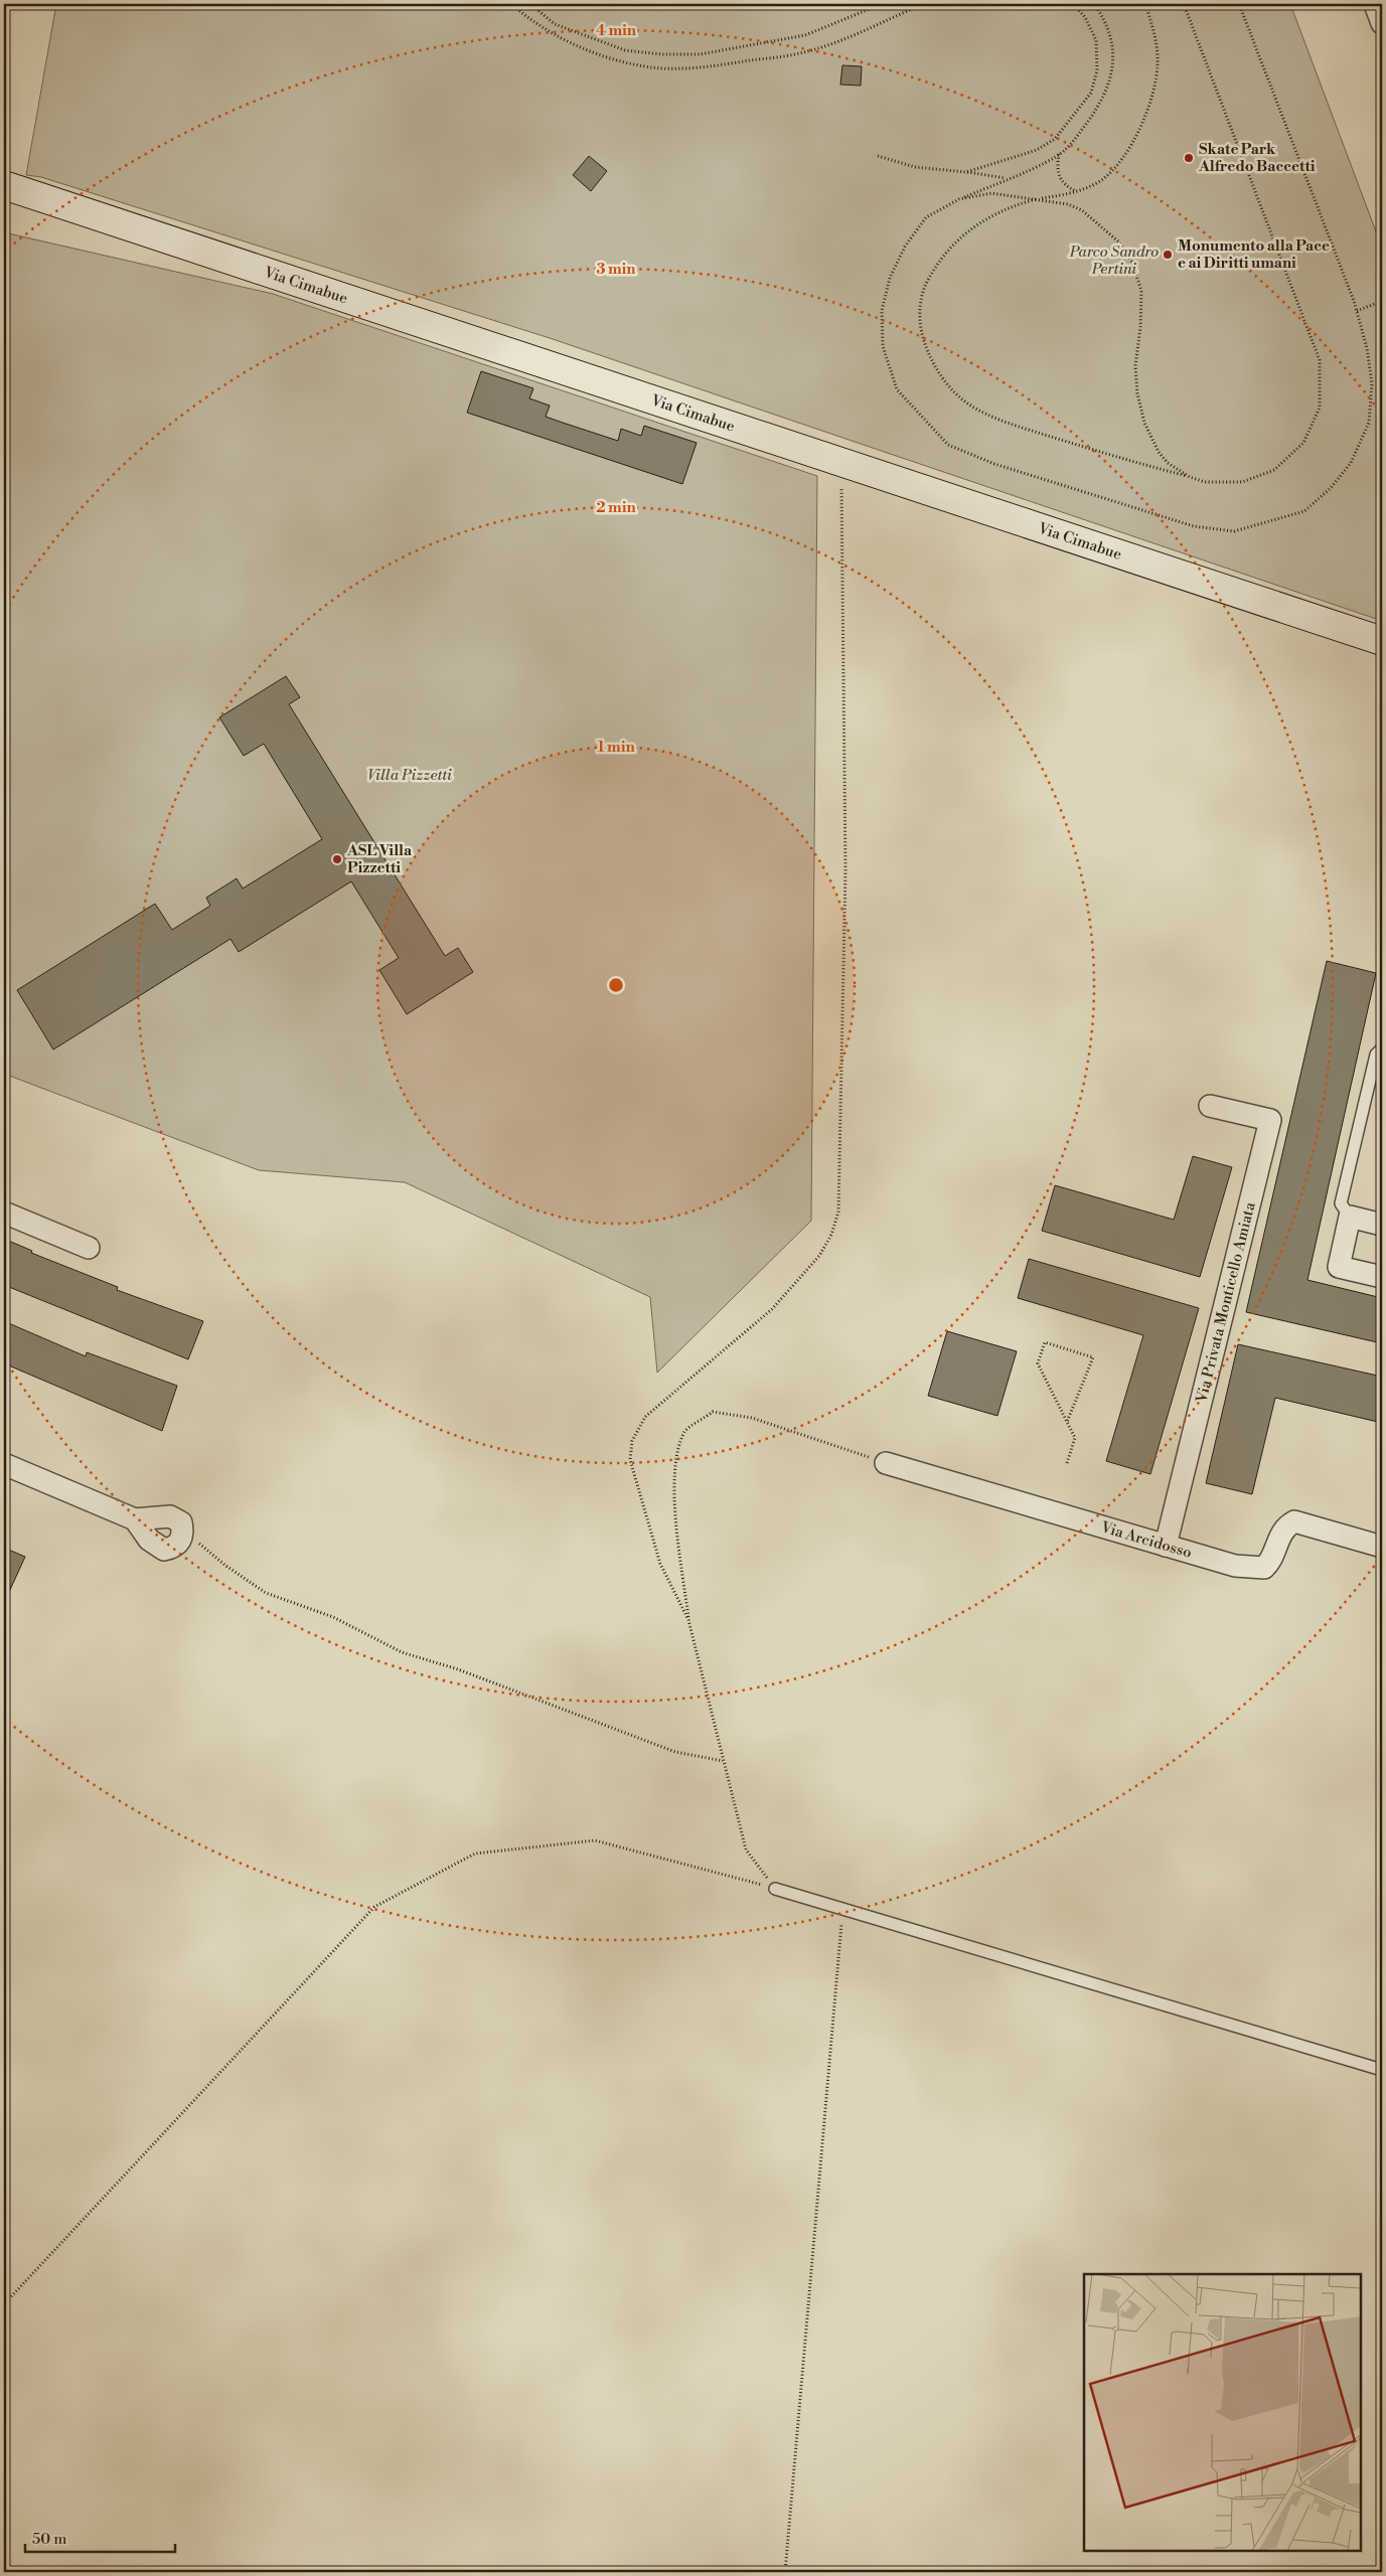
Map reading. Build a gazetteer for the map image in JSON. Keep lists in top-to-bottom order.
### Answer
{
  "streets": {
    "main road": ["Via Cimabue"],
    "street": ["Via Privata Monticello Amiata", "Via Arcidosso"]
  },
  "crossings": [
    ["Via Privata Monticello Amiata", "Via Arcidosso"]
  ],
  "parks": ["Parco Sandro Pertini", "Villa Pizzetti"],
  "places": ["Skate Park Alfredo Baccetti", "Monumento alla Pace e ai Diritti umani", "ASL Villa Pizzetti"],
  "scale_bar": "50 m",
  "rings": [
    "4 min",
    "3 min",
    "2 min",
    "1 min"
  ]
}
